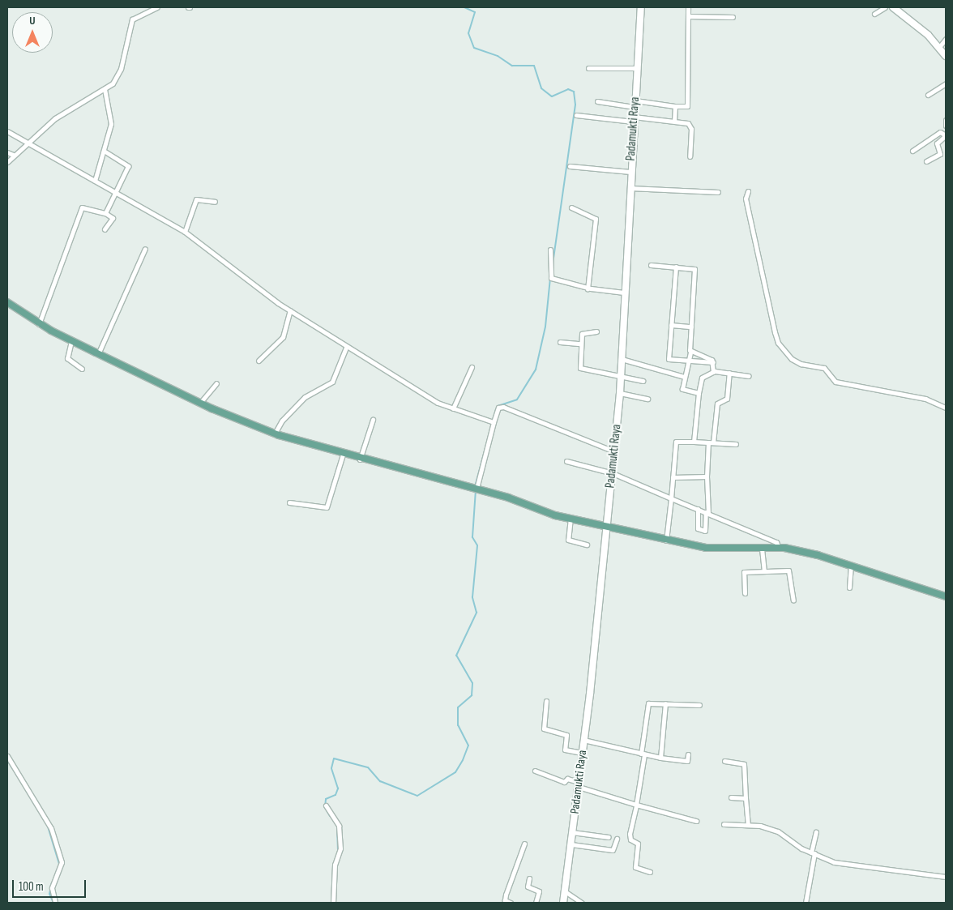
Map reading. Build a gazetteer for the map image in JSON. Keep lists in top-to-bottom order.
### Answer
{
  "streets": {
    "street": ["Padamukti Raya"]
  },
  "scale_bar": "100 m",
  "north": "top"
}
